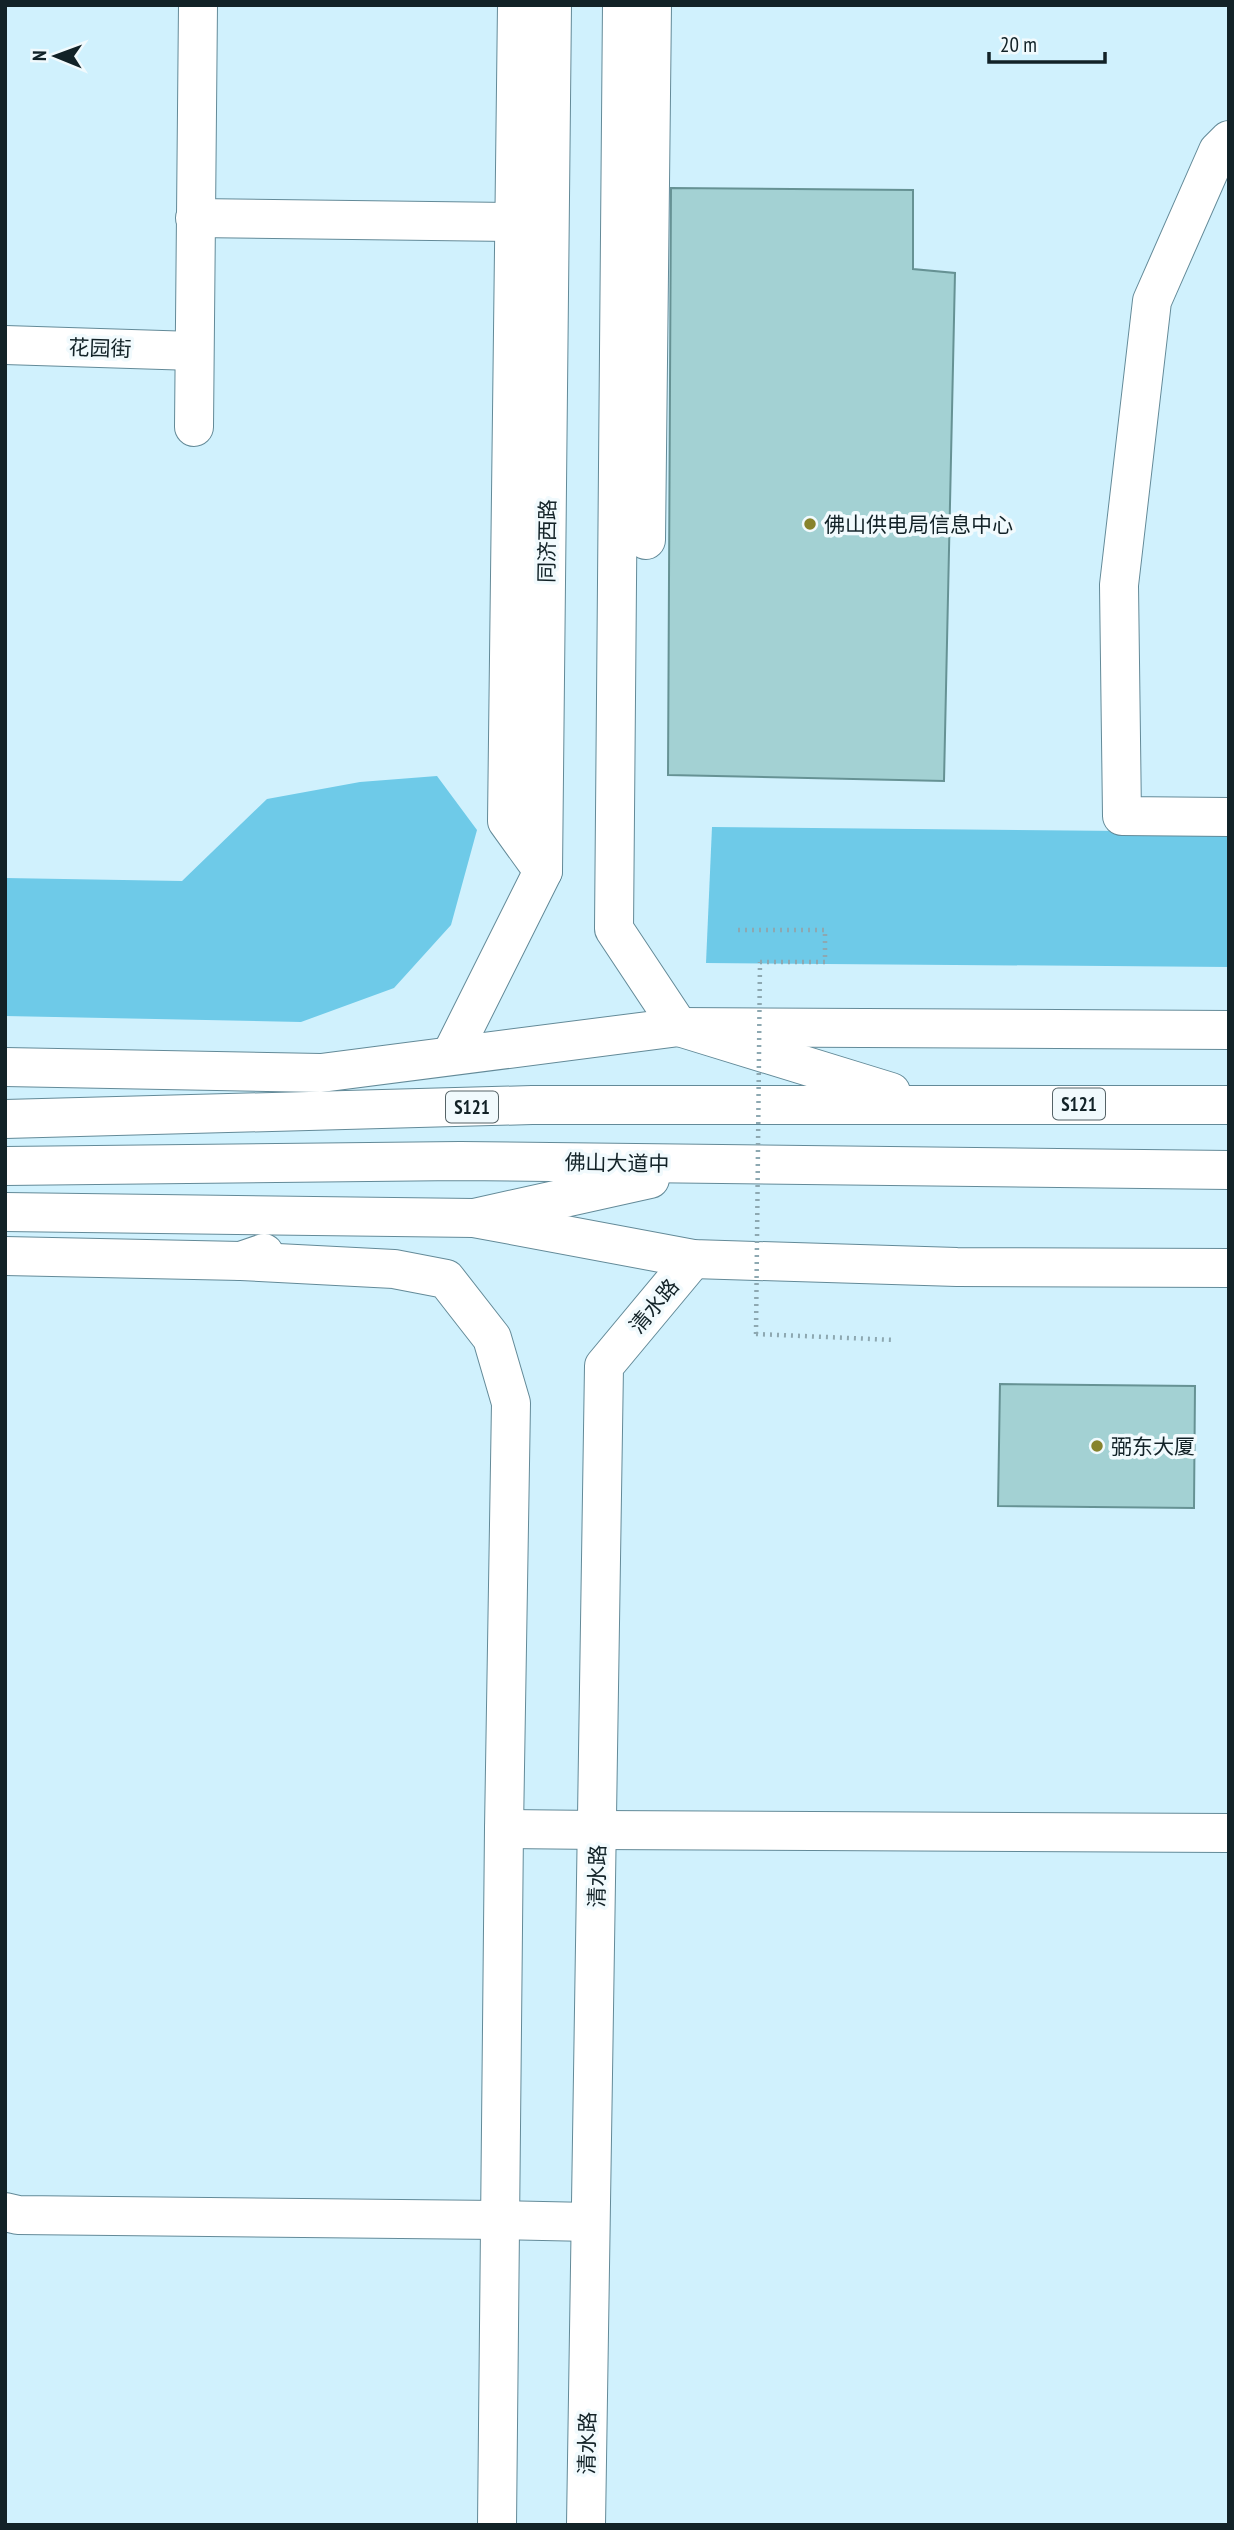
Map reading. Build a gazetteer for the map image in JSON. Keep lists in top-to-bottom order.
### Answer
{
  "streets": {
    "main road": [
      "花园街",
      "同济西路",
      "S121",
      "佛山大道中",
      "清水路"
    ]
  },
  "places": ["佛山供电局信息中心", "弼东大厦"],
  "scale_bar": "20 m",
  "north": "left"
}
